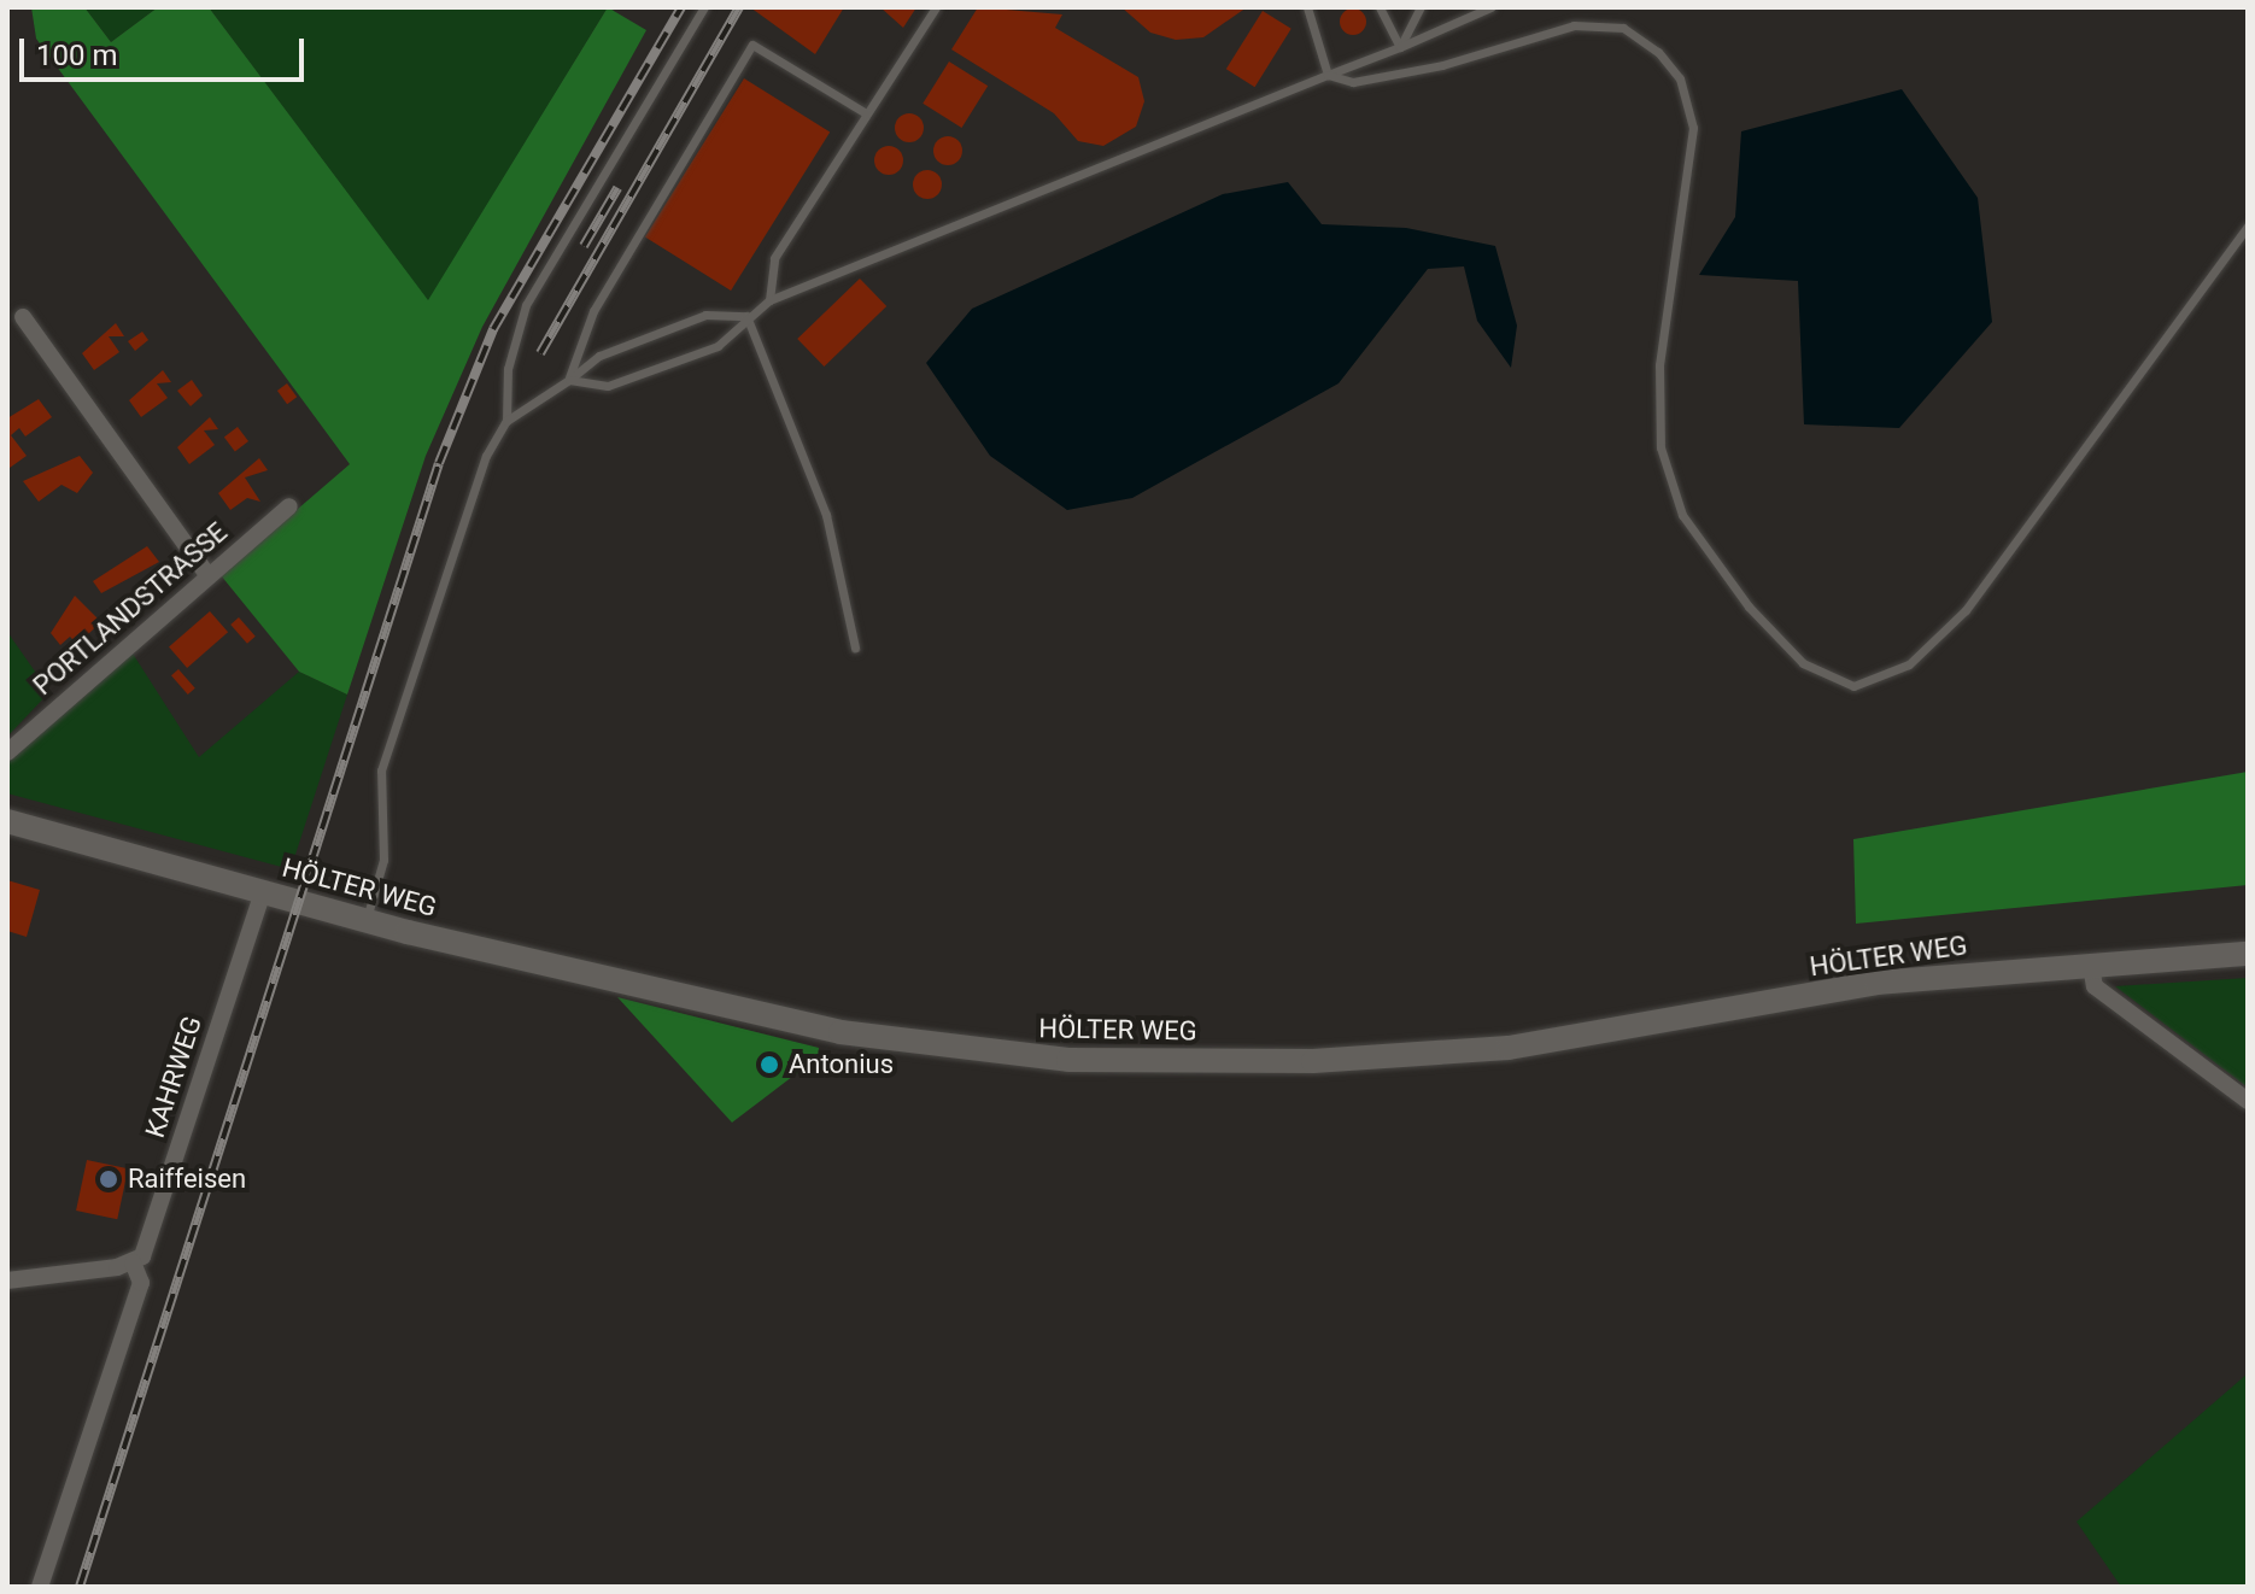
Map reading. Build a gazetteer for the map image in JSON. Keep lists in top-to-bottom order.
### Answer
{
  "streets": {
    "main road": ["HÖLTER WEG"],
    "street": ["PORTLANDSTRASSE", "KAHRWEG"]
  },
  "crossings": [
    ["HÖLTER WEG", "KAHRWEG"]
  ],
  "places": ["Antonius", "Raiffeisen"],
  "scale_bar": "100 m"
}
